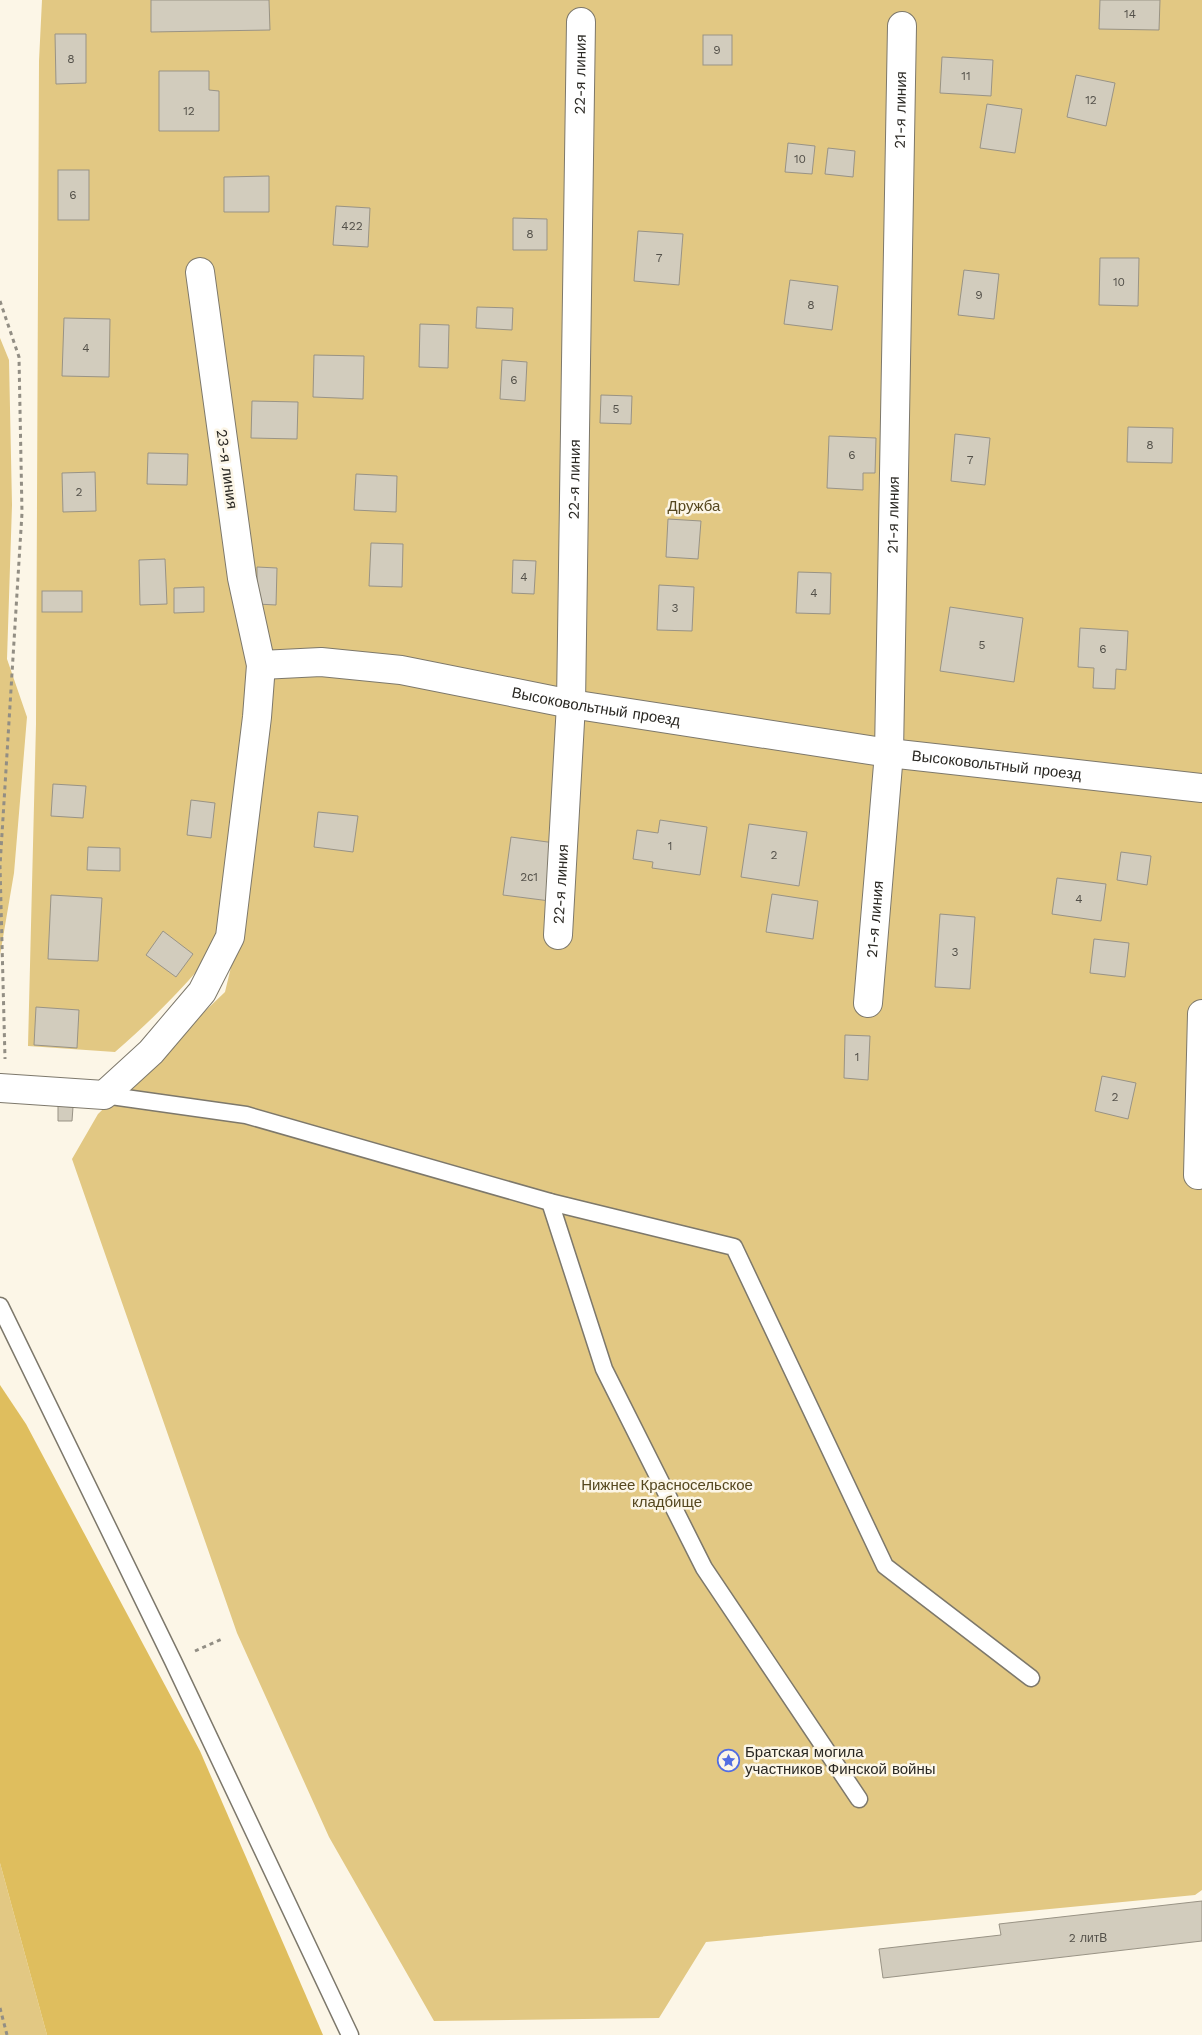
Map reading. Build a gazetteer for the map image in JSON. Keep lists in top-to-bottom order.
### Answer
{
  "streets": {
    "street": [
      "22-я линия",
      "21-я линия",
      "23-я линия",
      "Высоковольтный проезд"
    ]
  },
  "crossings": [
    ["22-я линия", "Высоковольтный проезд"],
    ["21-я линия", "Высоковольтный проезд"],
    ["23-я линия", "Высоковольтный проезд"]
  ],
  "parks": ["Дружба", "Нижнее Красносельское кладбище"],
  "places": {
    "place": ["Братская могила участников Финской войны"]
  },
  "house_numbers": [
    "14",
    "9",
    "8",
    "11",
    "12",
    "12",
    "10",
    "6",
    "422",
    "8",
    "7",
    "10",
    "9",
    "8",
    "4",
    "6",
    "5",
    "8",
    "6",
    "7",
    "2",
    "4",
    "4",
    "3",
    "5",
    "6",
    "1",
    "2",
    "2с1",
    "4",
    "3",
    "1",
    "2",
    "2 литВ"
  ]
}
